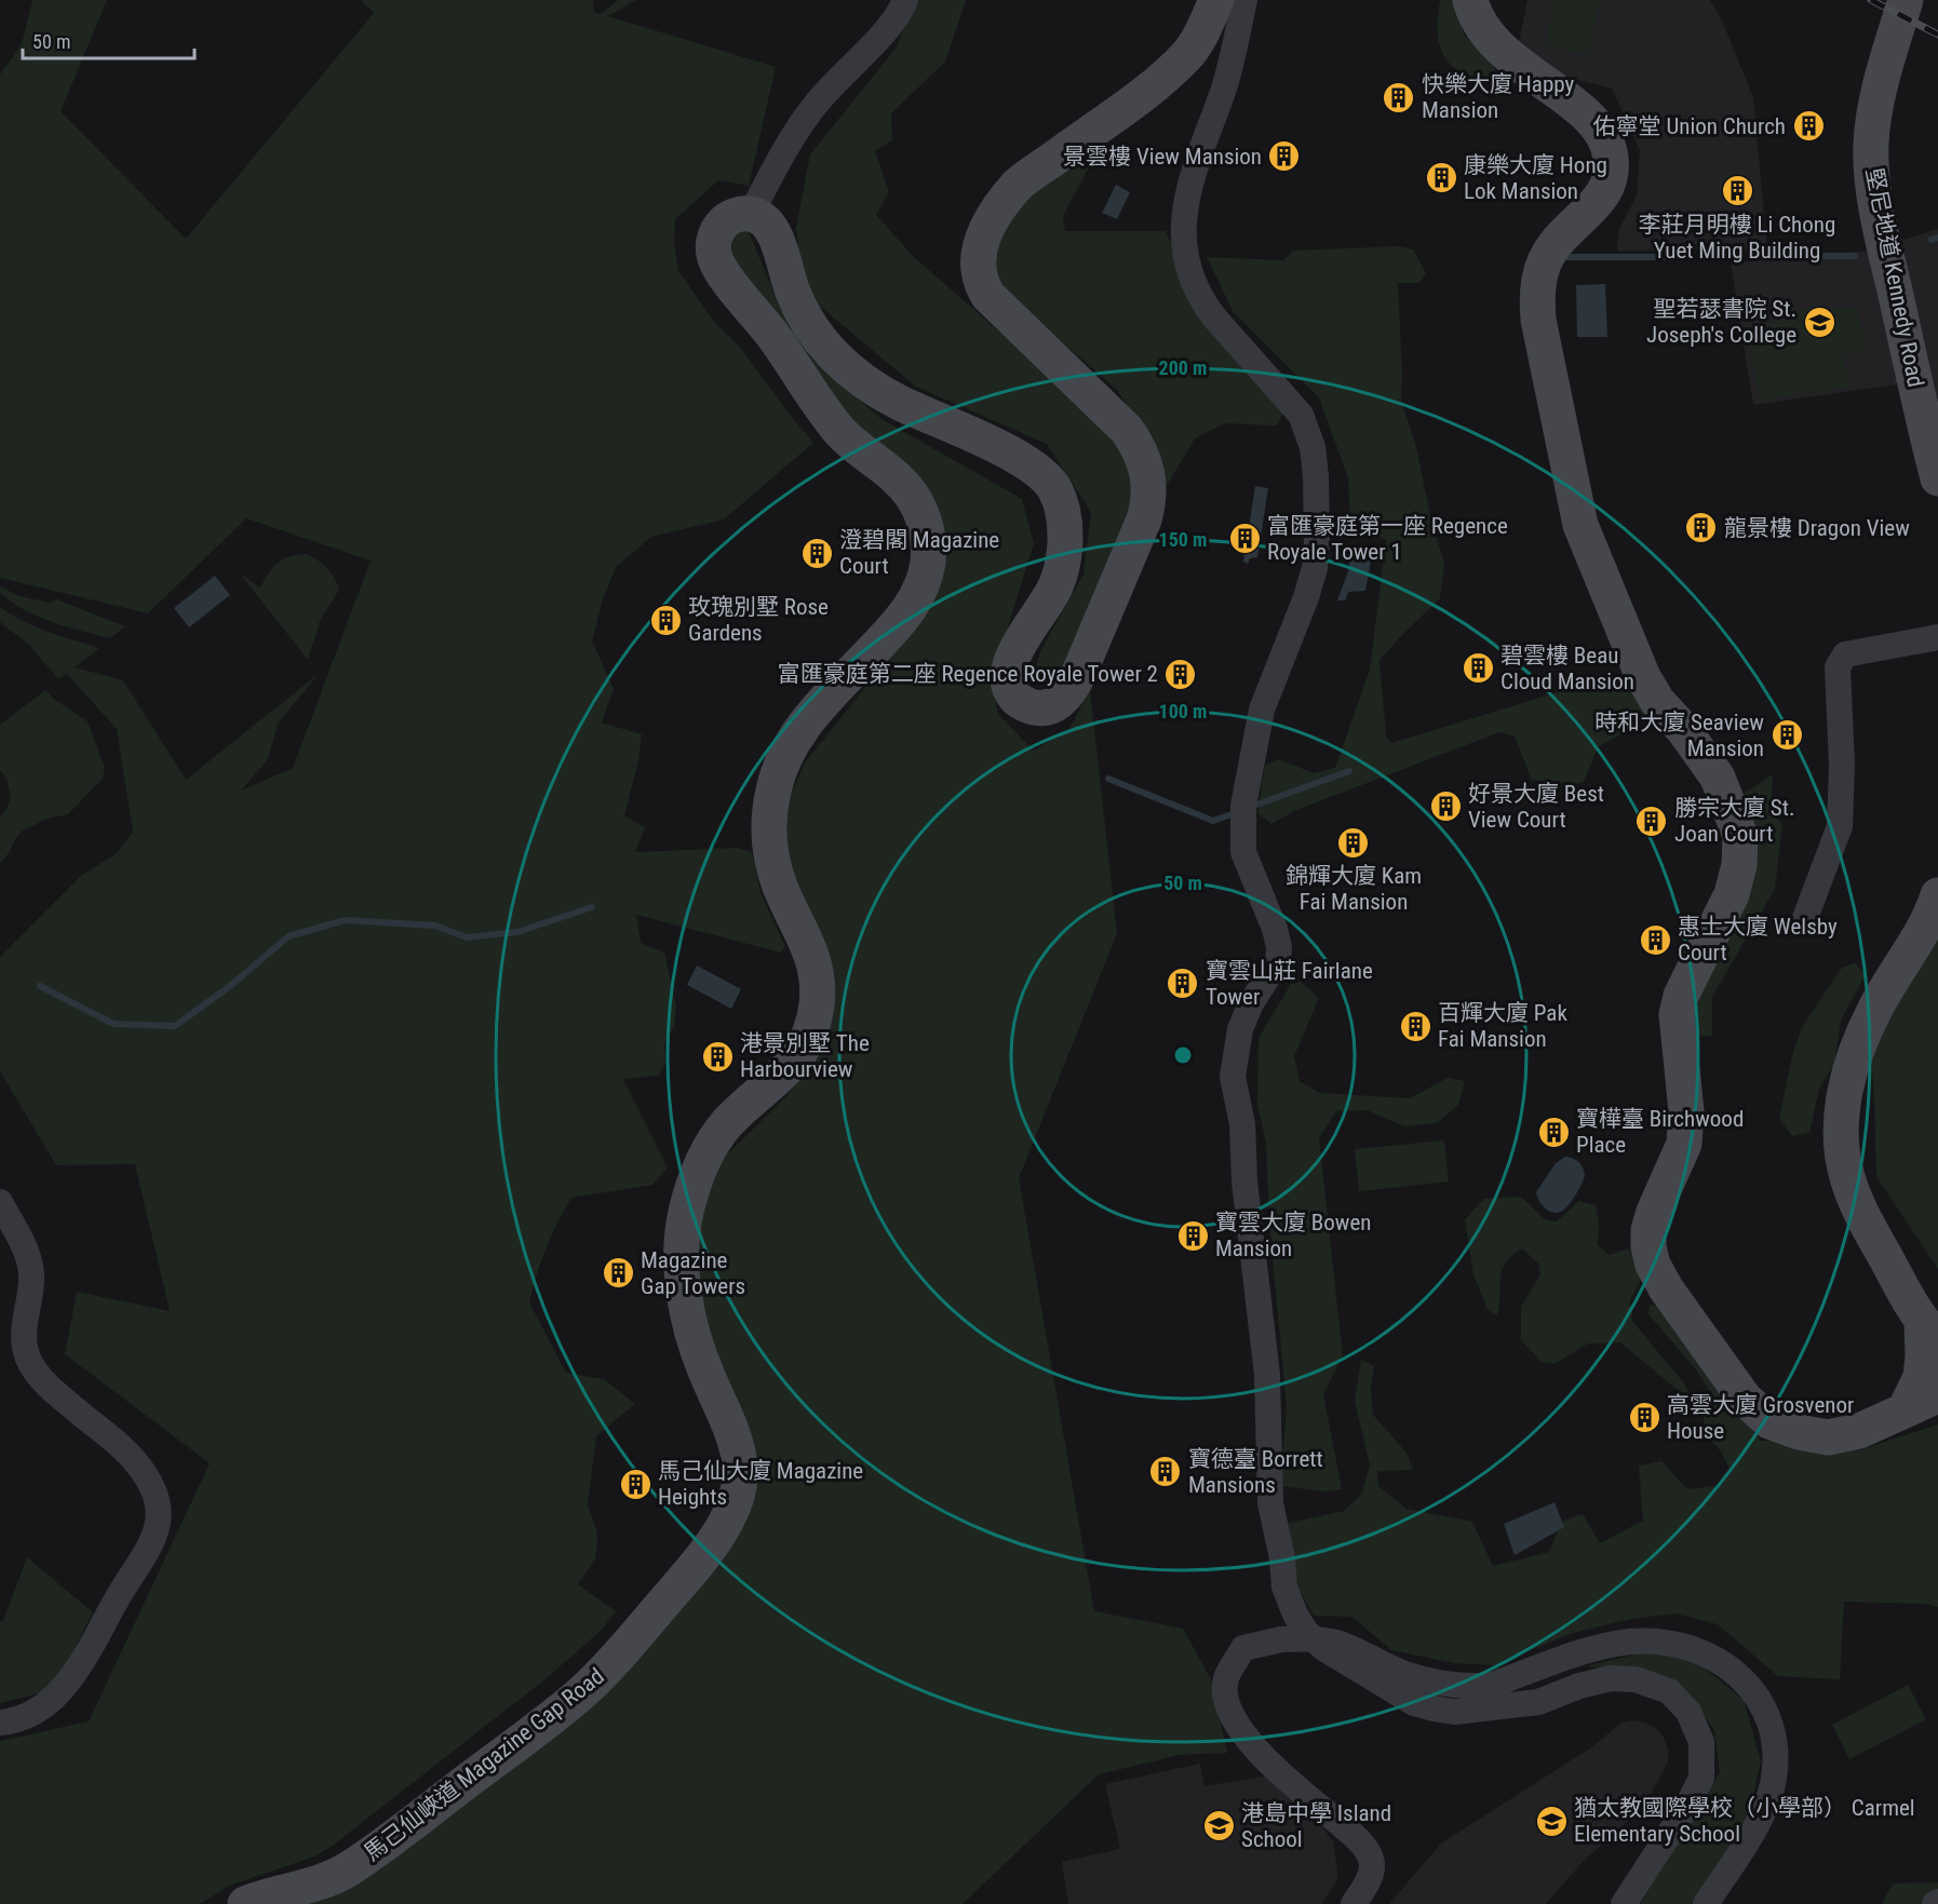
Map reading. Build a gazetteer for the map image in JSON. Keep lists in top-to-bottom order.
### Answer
{
  "streets": {
    "main road": ["堅尼地道 Kennedy Road", "馬己仙峽道 Magazine Gap Road"]
  },
  "places": {
    "building": [
      "快樂大廈 Happy Mansion",
      "佑寧堂 Union Church",
      "景雲樓 View Mansion",
      "康樂大廈 Hong Lok Mansion",
      "李莊月明樓 Li Chong Yuet Ming Building",
      "龍景樓 Dragon View",
      "富匯豪庭第一座 Regence Royale Tower 1",
      "澄碧閣 Magazine Court",
      "玫瑰別墅 Rose Gardens",
      "碧雲樓 Beau Cloud Mansion",
      "富匯豪庭第二座 Regence Royale Tower 2",
      "時和大廈 Seaview Mansion",
      "好景大廈 Best View Court",
      "勝宗大廈 St. Joan Court",
      "錦輝大廈 Kam Fai Mansion",
      "惠士大廈 Welsby Court",
      "寶雲山莊 Fairlane Tower",
      "百輝大廈 Pak Fai Mansion",
      "港景別墅 The Harbourview",
      "寶樺臺 Birchwood Place",
      "寶雲大廈 Bowen Mansion",
      "Magazine Gap Towers",
      "高雲大廈 Grosvenor House",
      "寶德臺 Borrett Mansions",
      "馬己仙大廈 Magazine Heights"
    ],
    "school or university": ["聖若瑟書院 St. Joseph's College", "猶太教國際學校（小學部） Carmel Elementary School", "港島中學 Island School"]
  },
  "scale_bar": "50 m",
  "rings": [
    "200 m",
    "150 m",
    "100 m",
    "50 m"
  ]
}
